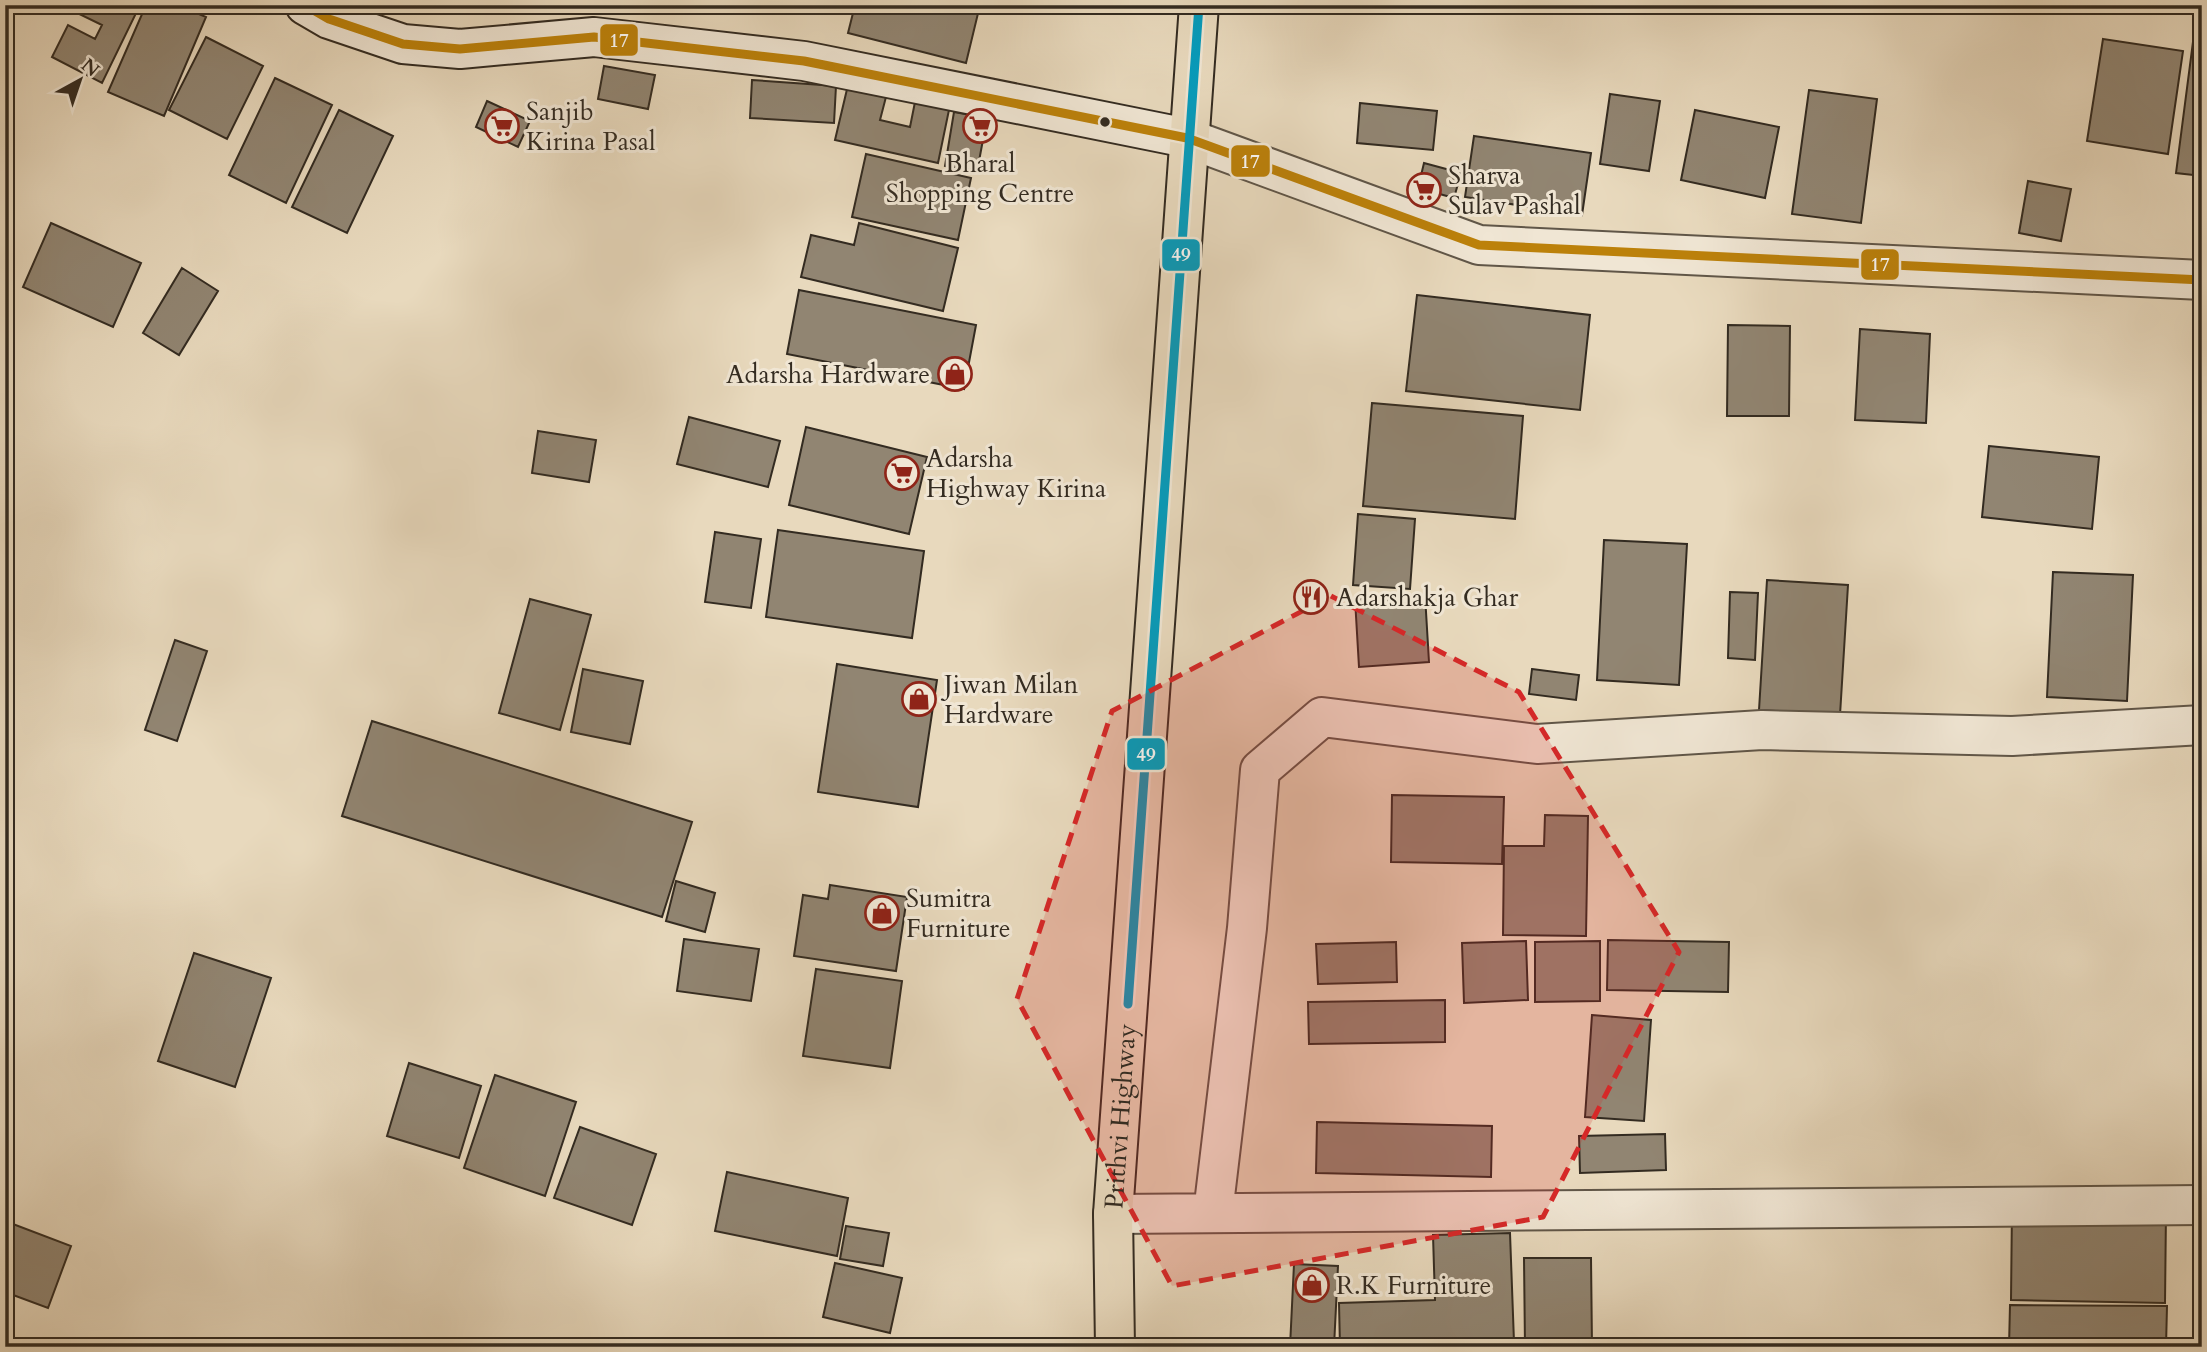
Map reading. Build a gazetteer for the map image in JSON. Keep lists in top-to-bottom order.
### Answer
{
  "streets": {
    "highway": ["Prithvi Highway"]
  },
  "places": {
    "supermarket": [
      "Sanjib Kirina Pasal",
      "Bharal Shopping Centre",
      "Sharva Sulav Pashal",
      "Adarsha Highway Kirina"
    ],
    "shop": [
      "Adarsha Hardware",
      "Jiwan Milan Hardware",
      "Sumitra Furniture",
      "R.K Furniture"
    ],
    "restaurant": ["Adarshakja Ghar"]
  },
  "lines": ["transit line 17", "transit line 49"],
  "north": "top right"
}
